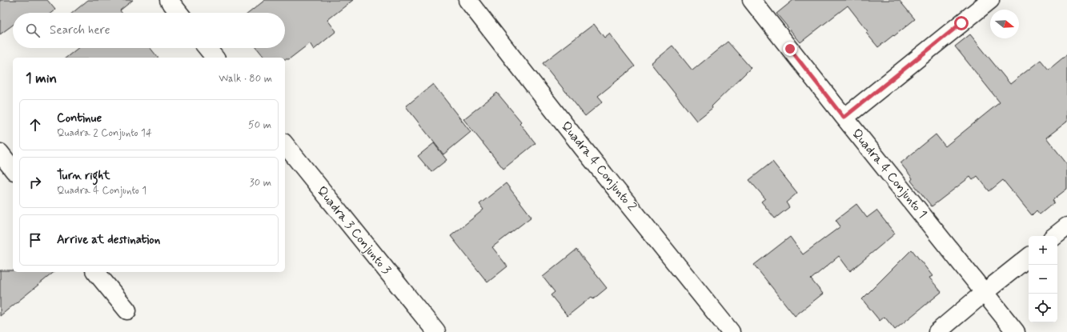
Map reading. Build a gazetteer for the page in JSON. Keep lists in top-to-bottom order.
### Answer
{
  "streets": {
    "street": ["Quadra 4 Conjunto 2", "Quadra 4 Conjunto 1", "Quadra 3 Conjunto 3"]
  },
  "north": "right",
  "page": {
    "search": "Search here",
    "heading": ["1 min", "Walk · 80 m"],
    "list": [
      ["Continue", "Quadra 2 Conjunto 14", "50 m"],
      ["Turn right", "Quadra 4 Conjunto 1", "30 m"],
      "Arrive at destination"
    ],
    "map_buttons": ["+", "−"]
  }
}
